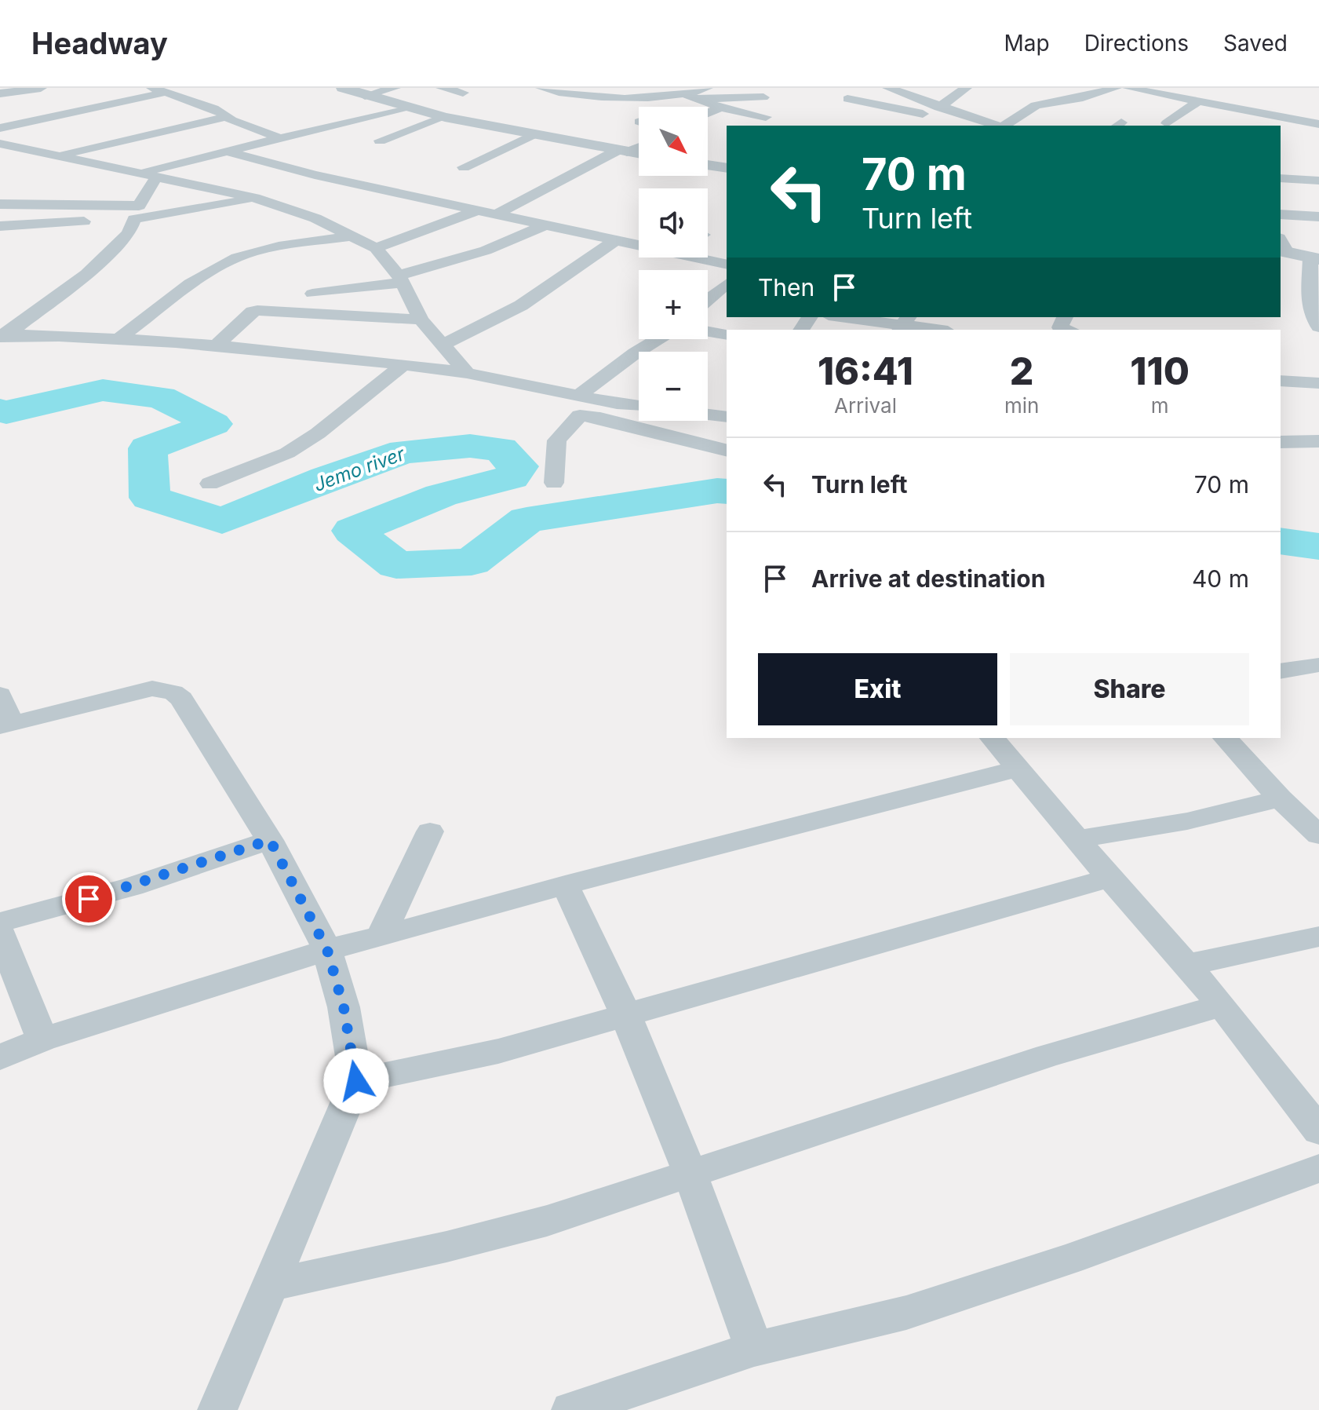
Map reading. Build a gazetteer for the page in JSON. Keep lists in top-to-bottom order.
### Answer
{
  "water": ["Jemo river"],
  "north": "bottom right",
  "page": {
    "header": "Headway",
    "nav": ["Map", "Directions", "Saved"],
    "map_buttons": ["+", "−"],
    "turn": ["70 m", "Turn left"],
    "then": "Then",
    "eta": [
      "16:41",
      "Arrival",
      "2",
      "min",
      "110",
      "m"
    ],
    "list": [
      {
        "name": "Turn left",
        "value": "70 m"
      },
      {
        "name": "Arrive at destination",
        "value": "40 m"
      }
    ],
    "buttons": ["Exit", "Share"]
  }
}
